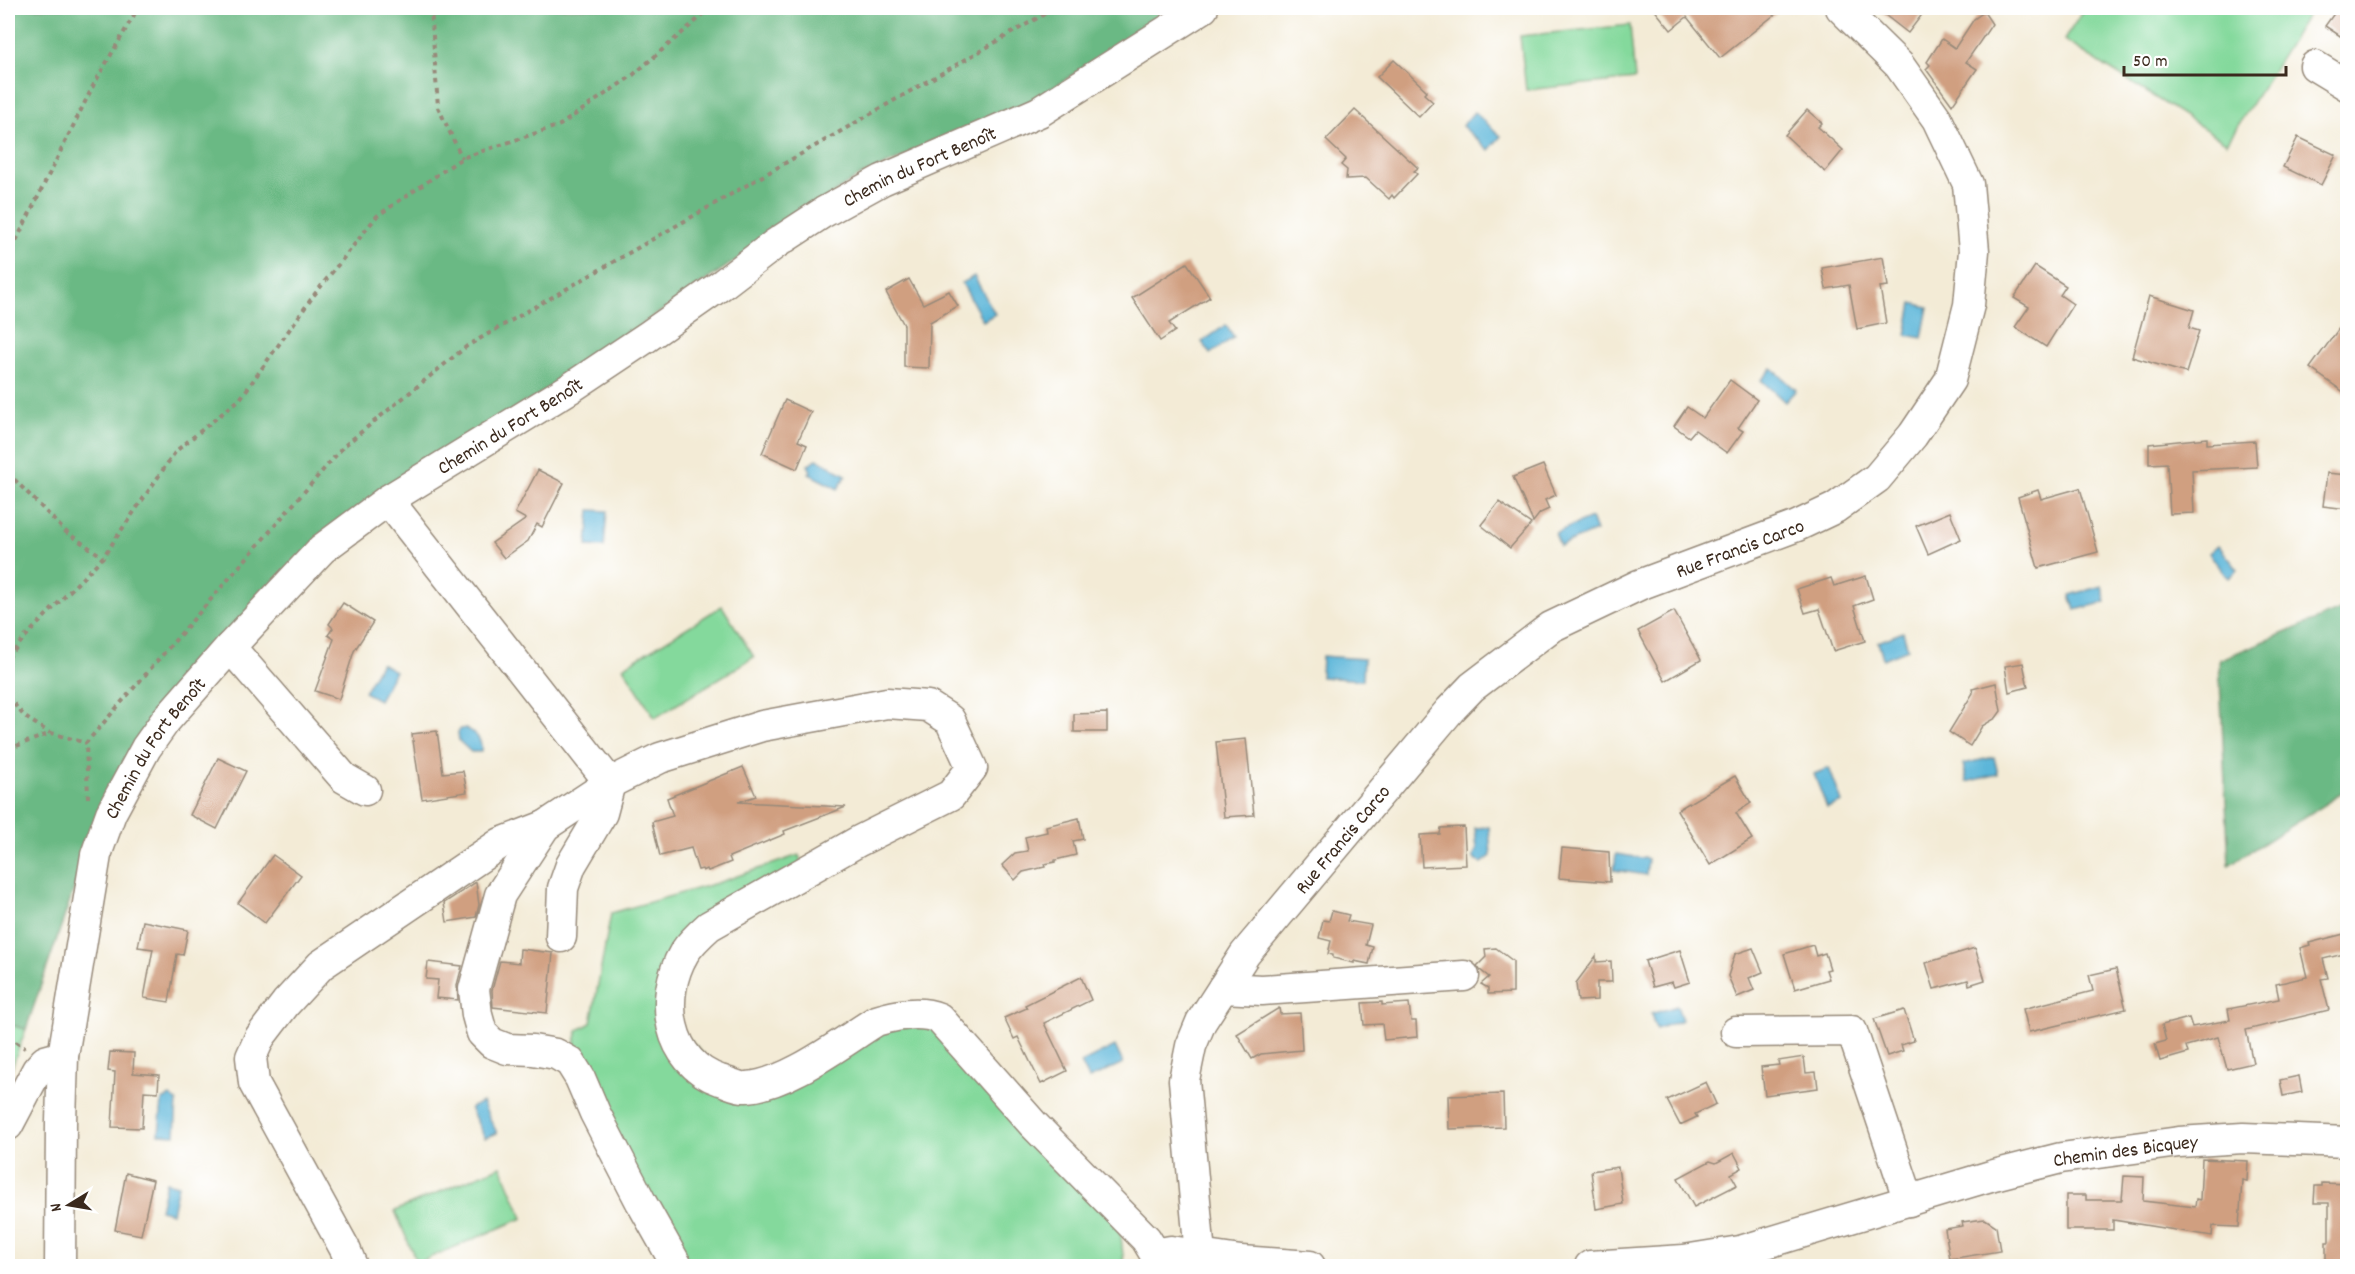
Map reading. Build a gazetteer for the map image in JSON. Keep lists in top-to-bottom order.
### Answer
{
  "streets": {
    "street": ["Chemin du Fort Benoît", "Rue Francis Carco", "Chemin des Bicquey"]
  },
  "scale_bar": "50 m",
  "north": "left"
}
